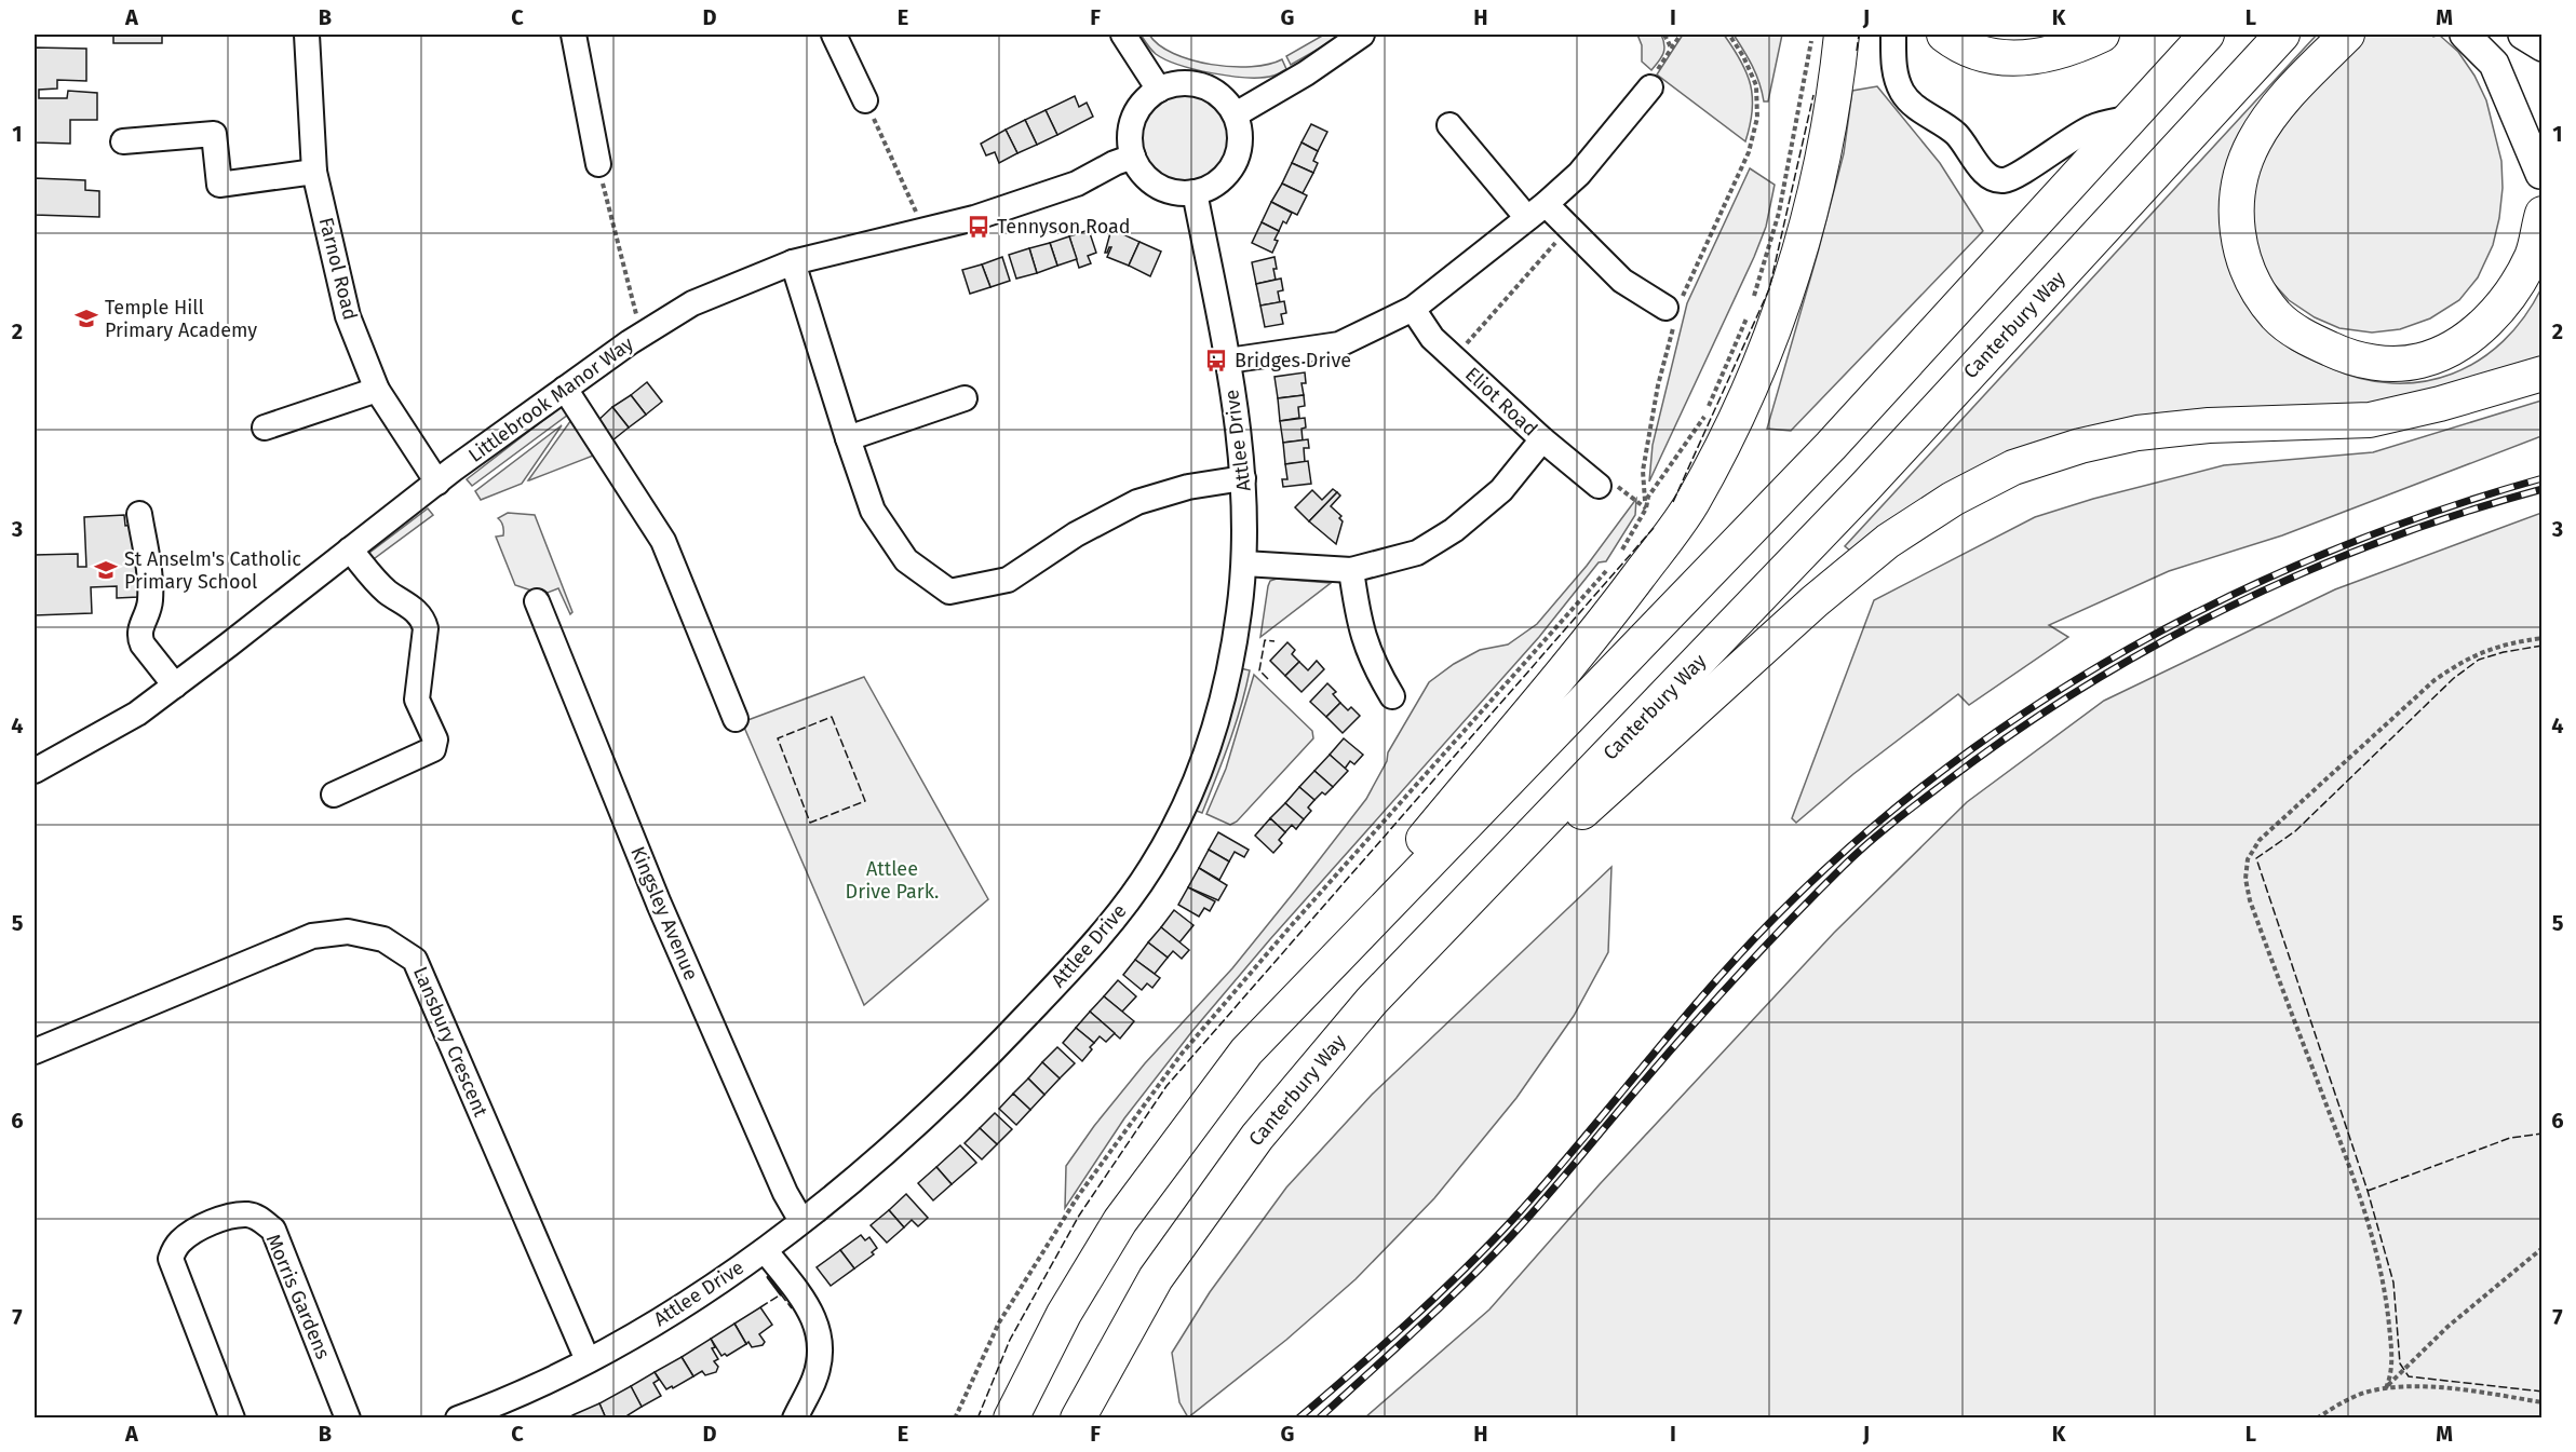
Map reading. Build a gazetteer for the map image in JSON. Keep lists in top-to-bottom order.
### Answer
{
  "streets": {
    "highway": ["Canterbury Way"],
    "street": [
      "Farnol Road",
      "Littlebrook Manor Way",
      "Eliot Road",
      "Attlee Drive",
      "Kingsley Avenue",
      "Lansbury Crescent",
      "Morris Gardens"
    ]
  },
  "crossings": [
    ["Farnol Road", "Littlebrook Manor Way"],
    ["Littlebrook Manor Way", "Attlee Drive"],
    ["Attlee Drive", "Kingsley Avenue"],
    ["Attlee Drive", "Lansbury Crescent"]
  ],
  "parks": ["Attlee Drive Park."],
  "places": {
    "bus stop": ["Tennyson Road", "Bridges Drive"],
    "school or university": ["Temple Hill Primary Academy", "St Anselm's Catholic Primary School"]
  },
  "grid": {
    "columns": [
      "A",
      "B",
      "C",
      "D",
      "E",
      "F",
      "G",
      "H",
      "I",
      "J",
      "K",
      "L",
      "M"
    ],
    "rows": [
      "1",
      "2",
      "3",
      "4",
      "5",
      "6",
      "7"
    ]
  }
}
